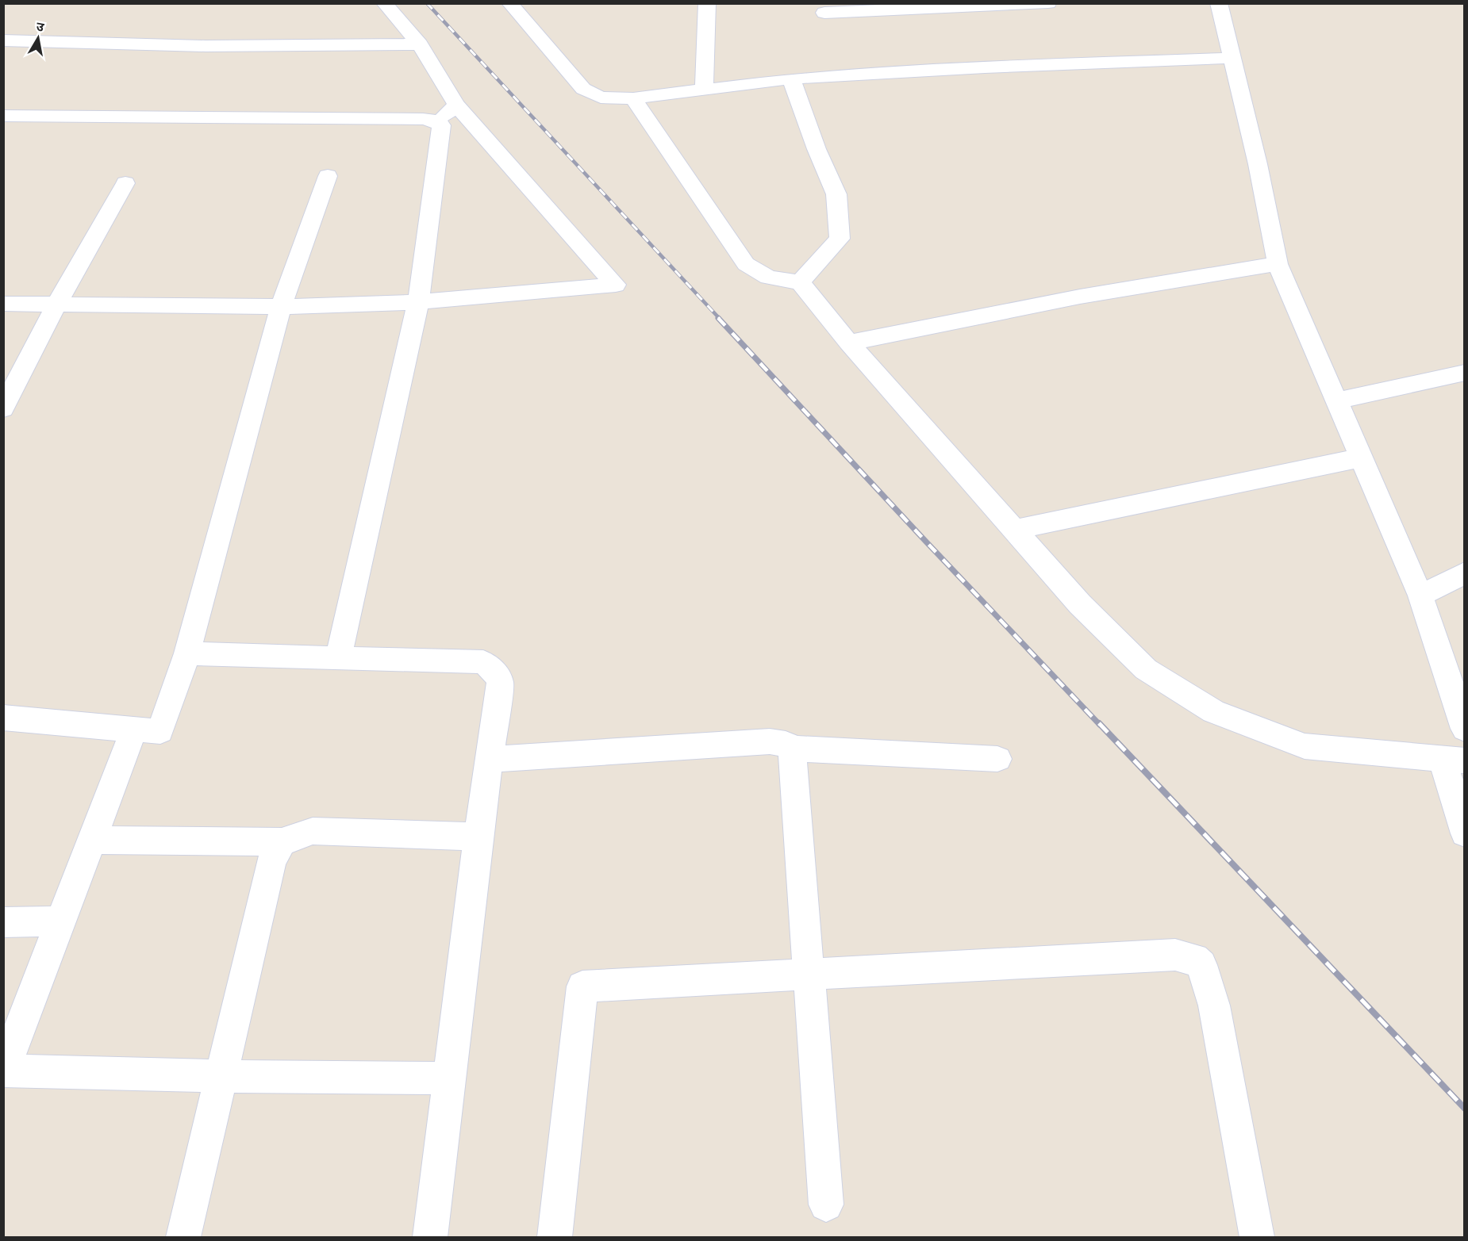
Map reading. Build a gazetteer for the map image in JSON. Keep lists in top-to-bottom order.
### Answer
{
  "north": "top"
}
